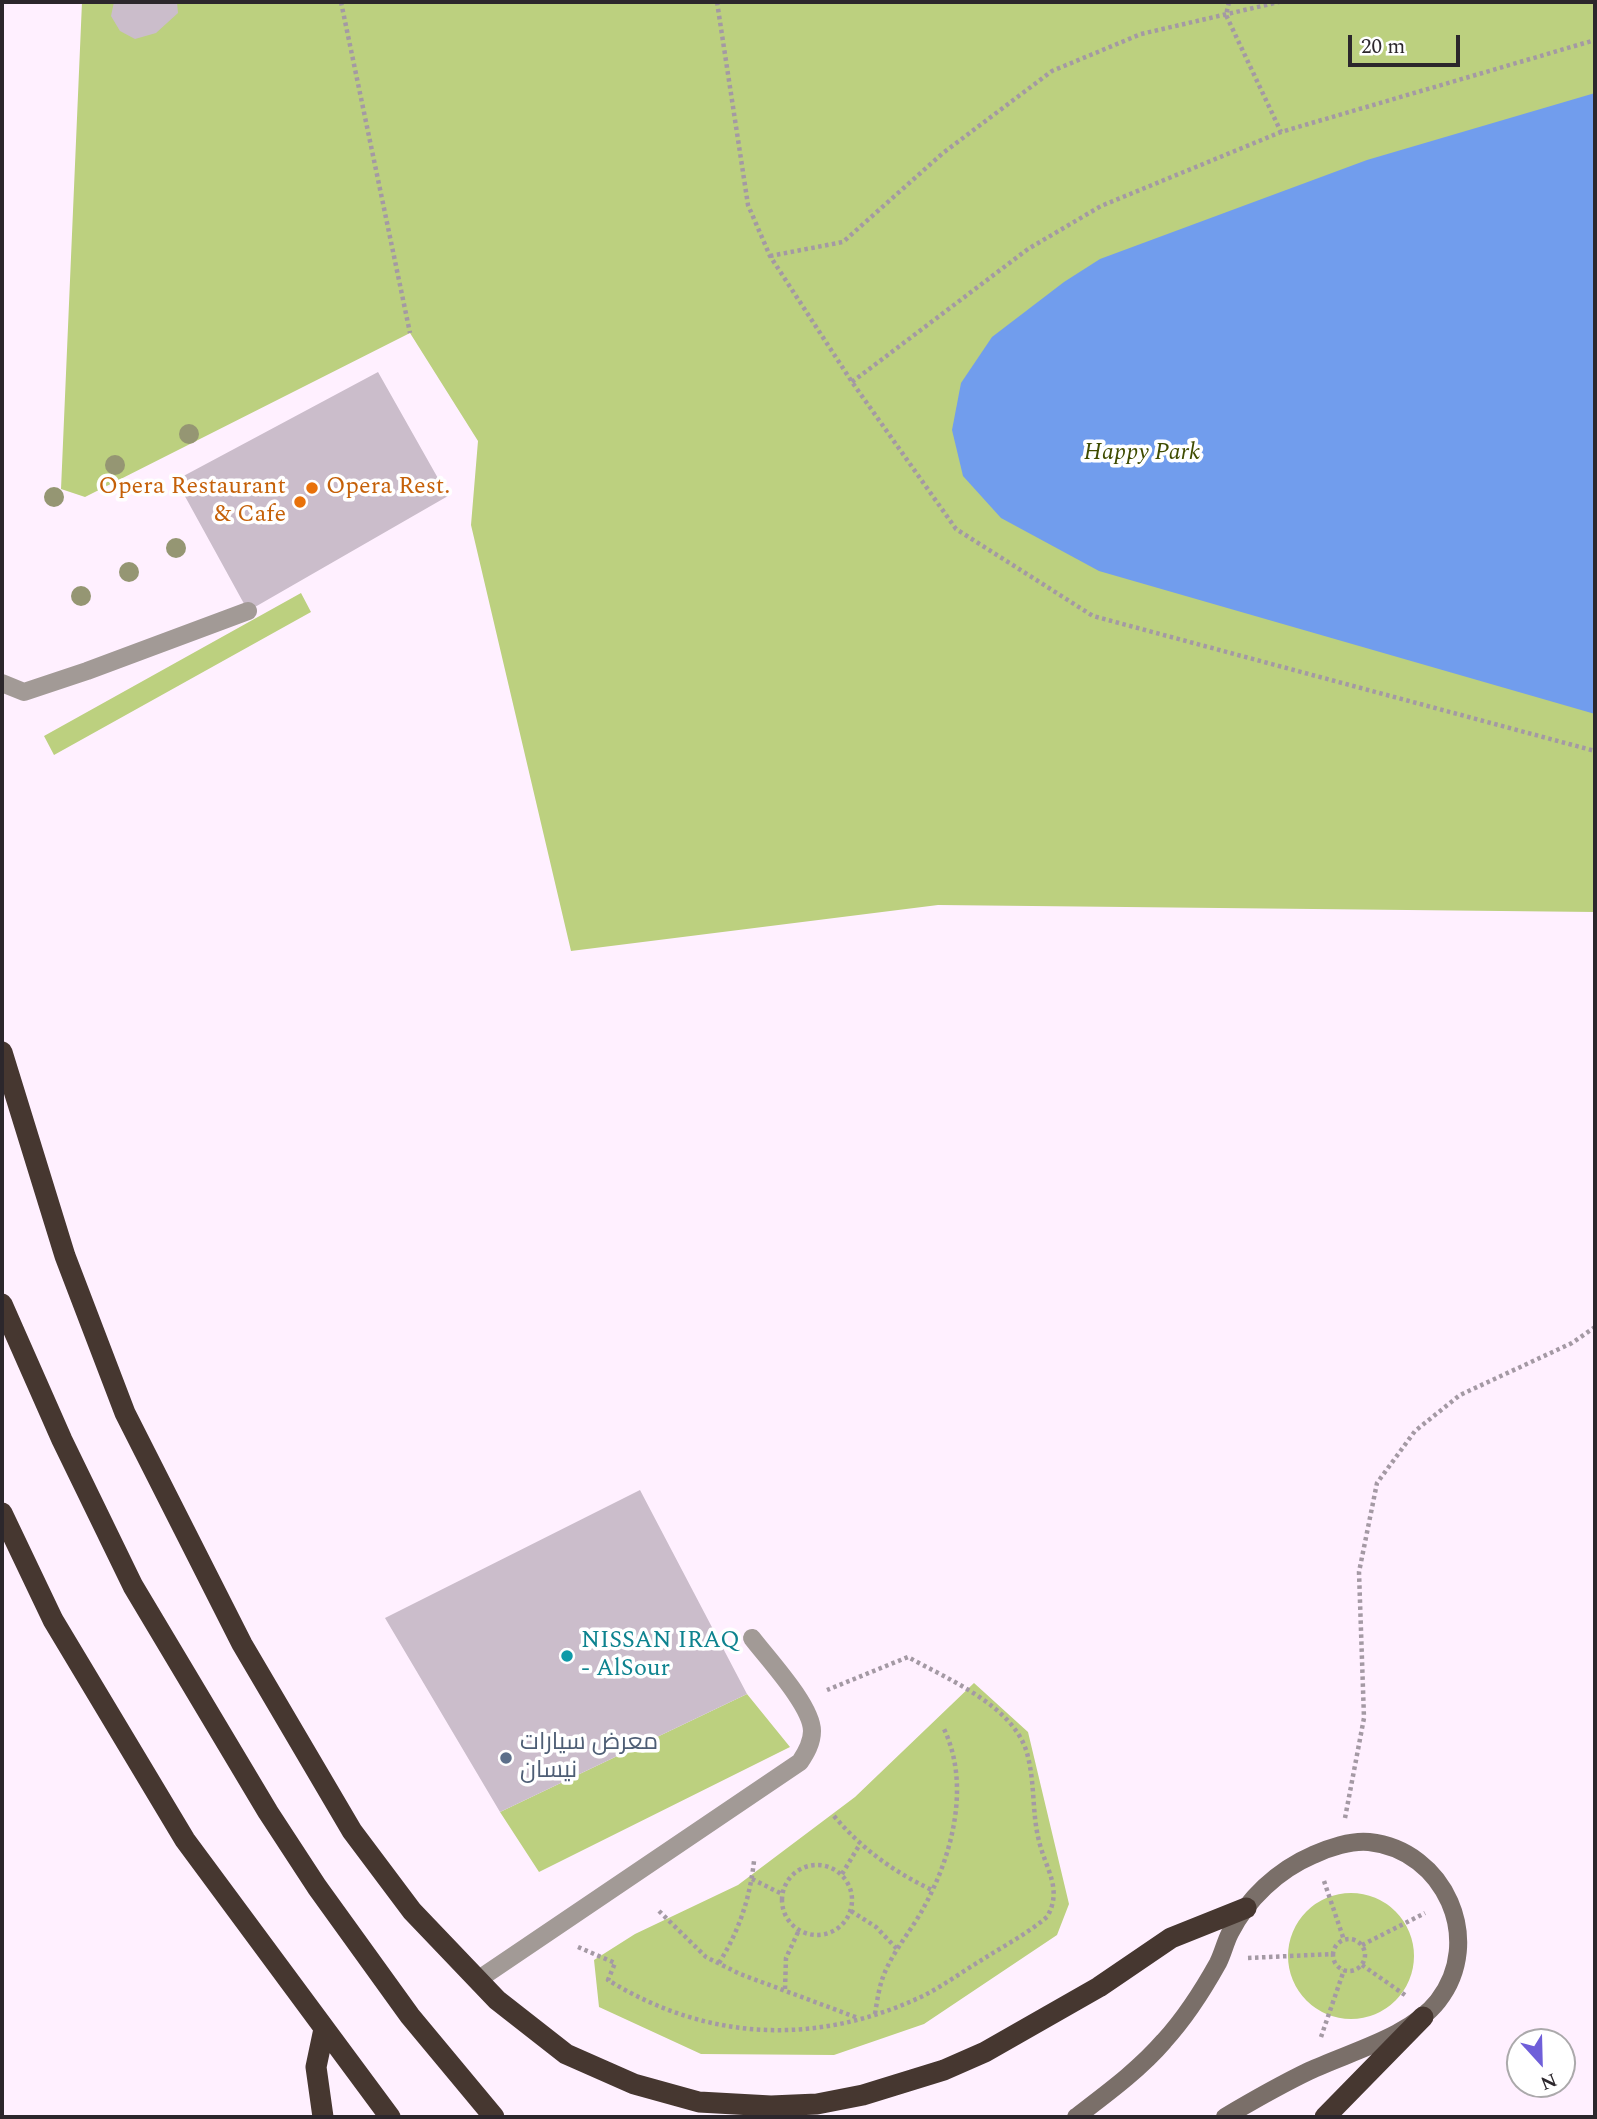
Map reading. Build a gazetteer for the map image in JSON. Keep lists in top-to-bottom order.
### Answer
{
  "parks": ["Happy Park"],
  "places": [
    "Opera Rest.",
    "Opera Restaurant & Cafe",
    "NISSAN IRAQ - AlSour",
    "معرض سيارات نيسان"
  ],
  "scale_bar": "20 m",
  "north": "bottom"
}
